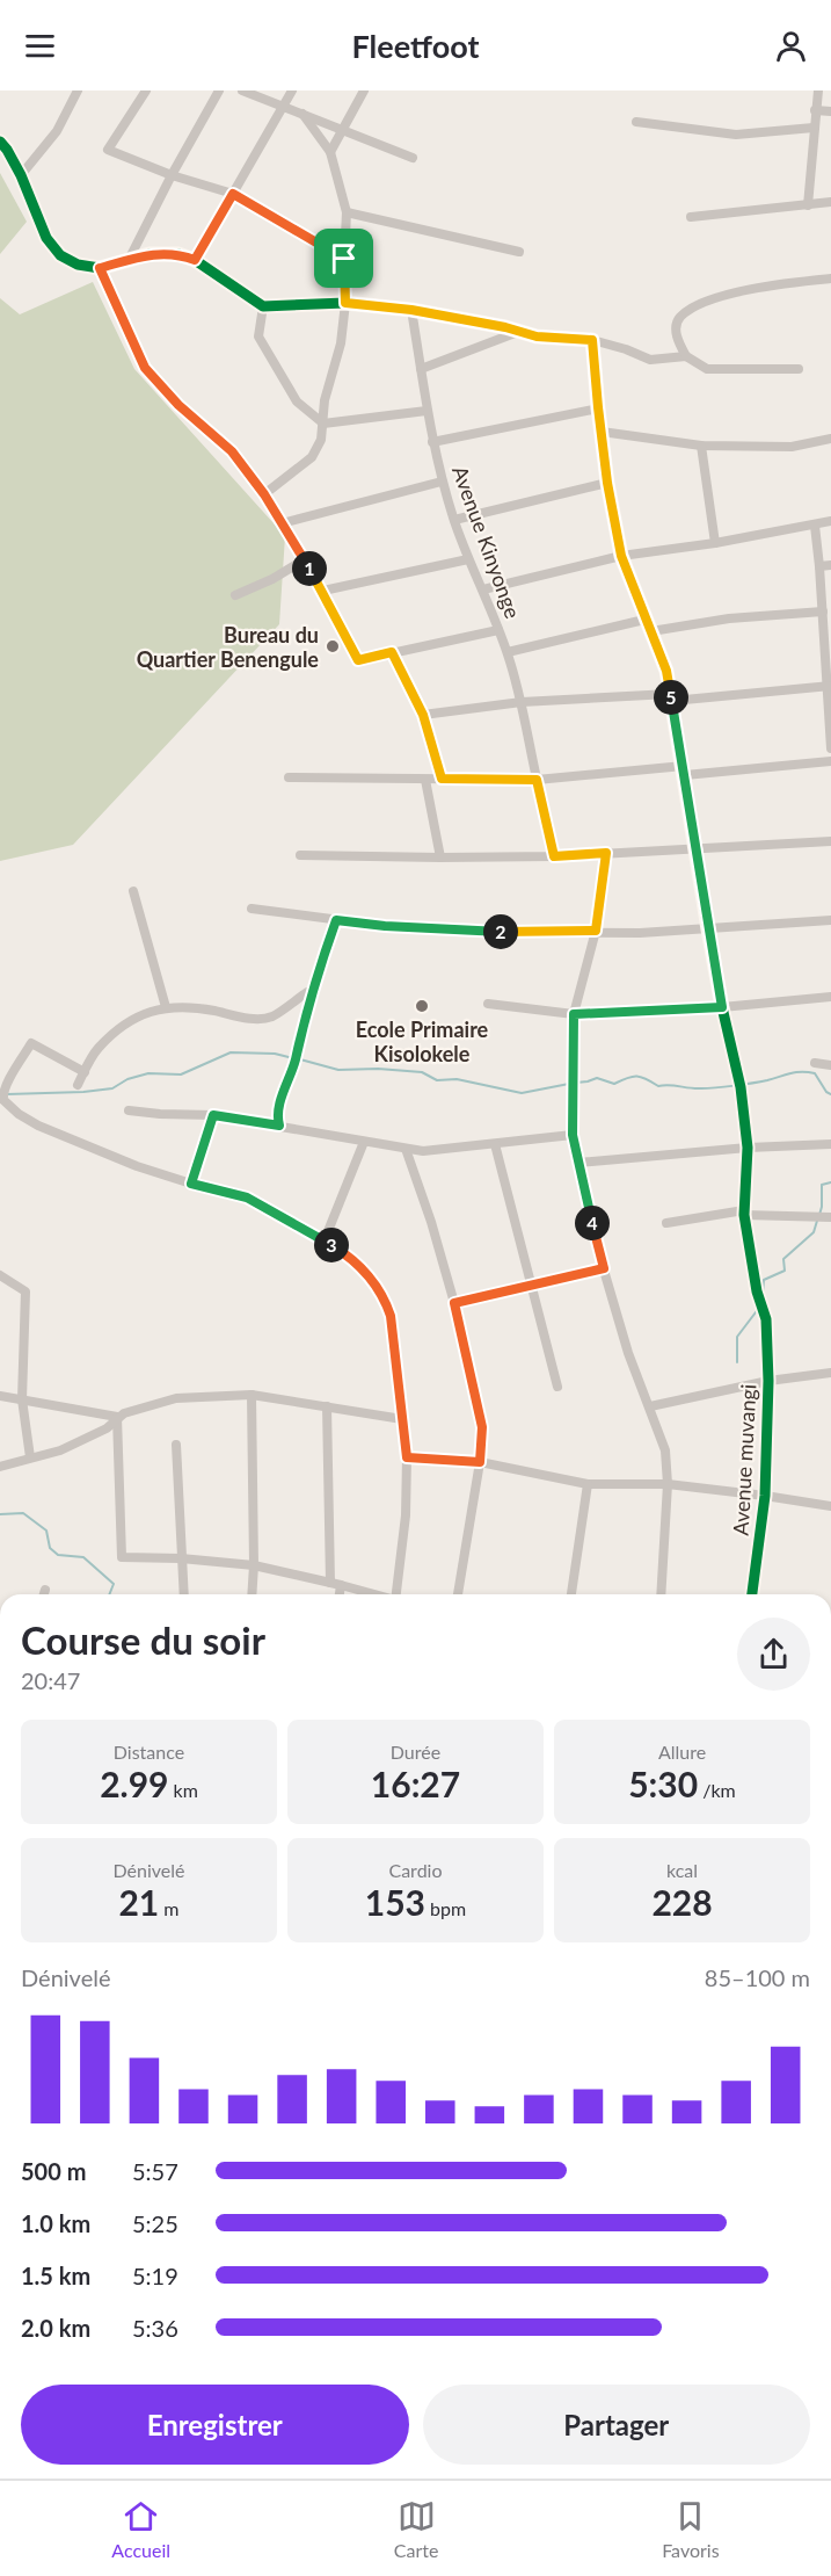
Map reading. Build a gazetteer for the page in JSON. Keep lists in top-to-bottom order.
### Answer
{
  "streets": {
    "street": ["Avenue Kinyonge", "Avenue muvangi"]
  },
  "places": ["Bureau du Quartier Benengule", "Ecole Primaire Kisolokele"],
  "page": {
    "header": "Fleetfoot",
    "pins": [
      "1",
      "5",
      "2",
      "4",
      "3"
    ],
    "heading": ["Course du soir", "20:47"],
    "stats": [
      ["Distance", "2.99 km"],
      ["Durée", "16:27"],
      ["Allure", "5:30 /km"],
      ["Dénivelé", "21 m"],
      ["Cardio", "153 bpm"],
      ["kcal", "228"]
    ],
    "chart": ["Dénivelé", "85–100 m"],
    "list": [
      {
        "name": "500 m",
        "note": "5:57"
      },
      {
        "name": "1.0 km",
        "note": "5:25"
      },
      {
        "name": "1.5 km",
        "note": "5:19"
      },
      {
        "name": "2.0 km",
        "note": "5:36"
      }
    ],
    "buttons": ["Enregistrer", "Partager"],
    "tabs": ["Accueil", "Carte", "Favoris"]
  }
}
